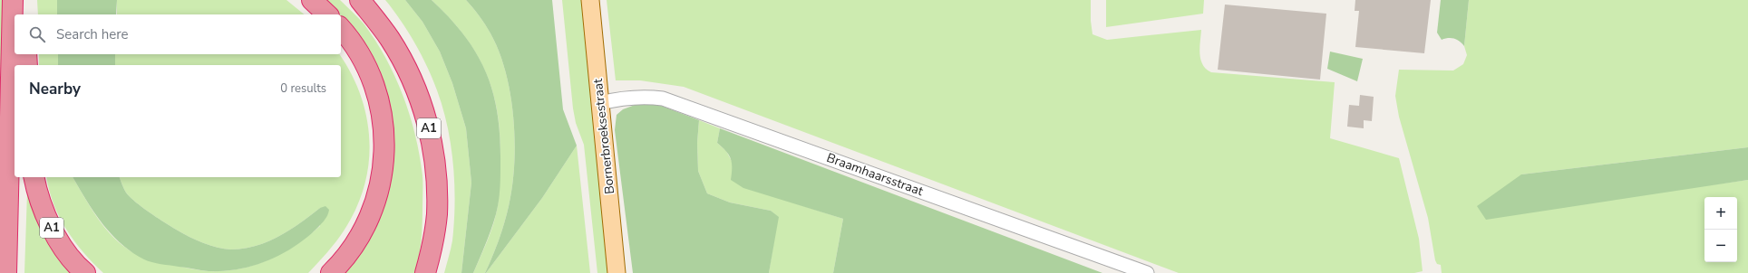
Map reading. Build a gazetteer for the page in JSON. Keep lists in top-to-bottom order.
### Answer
{
  "streets": {
    "highway": ["A1"],
    "main road": ["Bornerbroeksestraat"],
    "street": ["Braamhaarsstraat"]
  },
  "crossings": [
    ["Bornerbroeksestraat", "Braamhaarsstraat"]
  ],
  "page": {
    "search": "Search here",
    "heading": ["Nearby", "0 results"],
    "map_buttons": ["+", "−"]
  }
}
